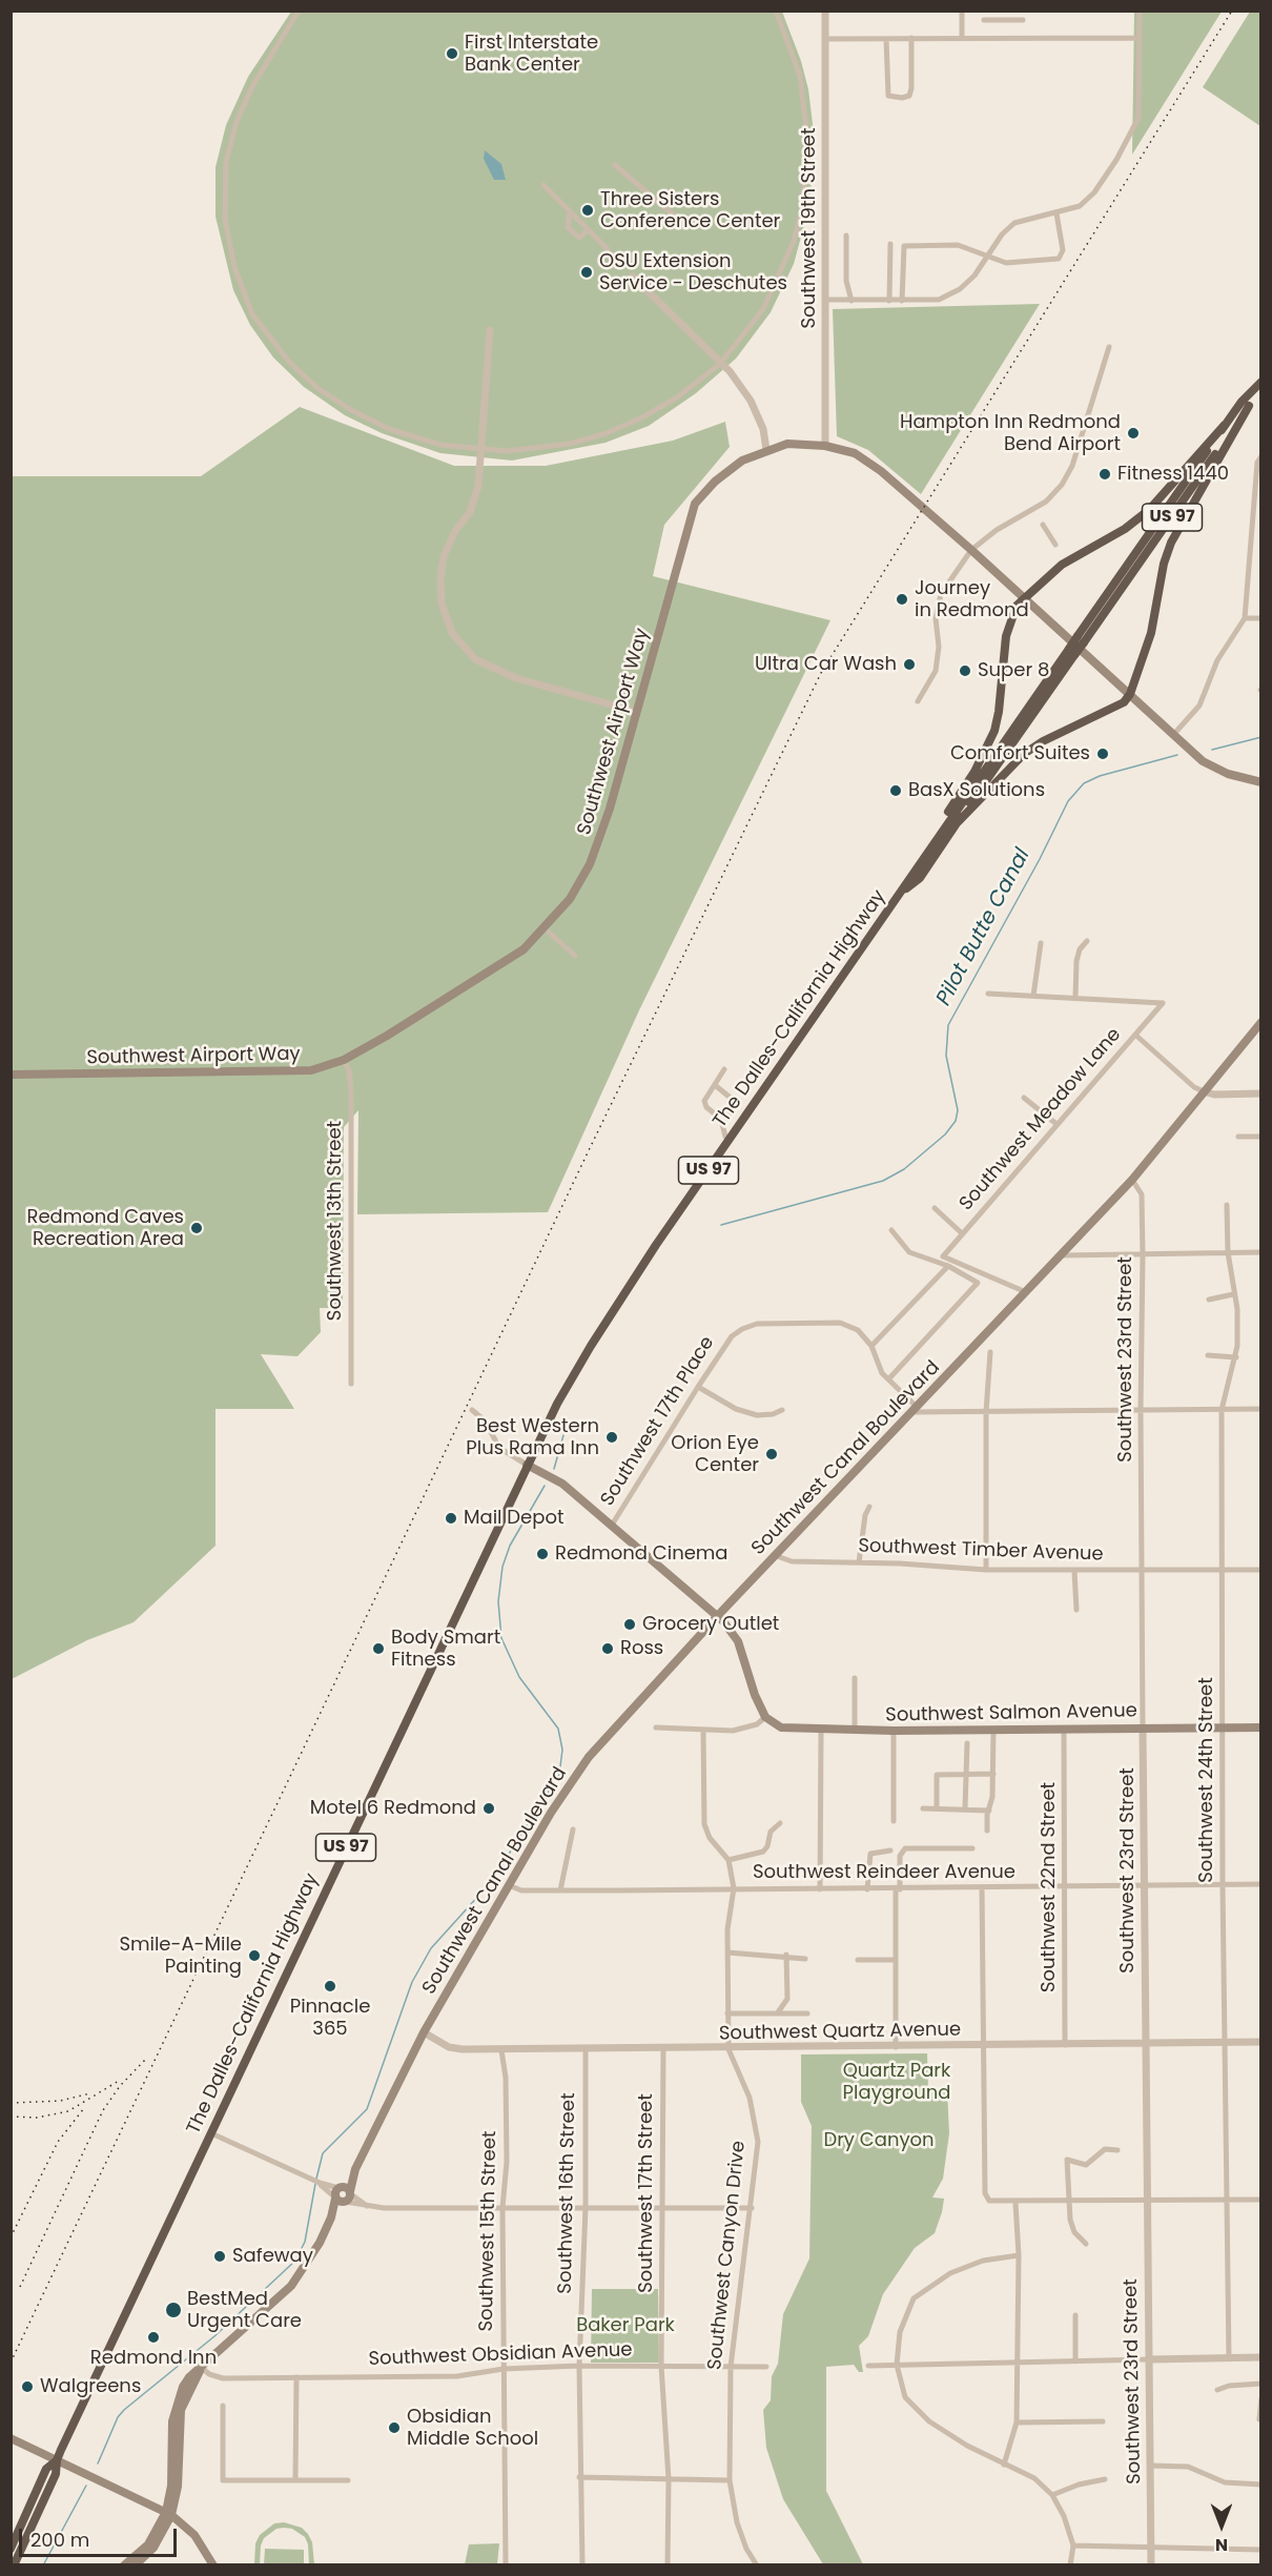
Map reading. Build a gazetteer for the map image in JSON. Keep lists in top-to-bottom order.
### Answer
{
  "streets": {
    "highway": ["US 97", "The Dalles-California Highway"],
    "main road": ["Southwest Airport Way", "Southwest Canal Boulevard", "Southwest Salmon Avenue"],
    "street": [
      "Southwest 19th Street",
      "Southwest Meadow Lane",
      "Southwest 13th Street",
      "Southwest 23rd Street",
      "Southwest 17th Place",
      "Southwest Timber Avenue",
      "Southwest 24th Street",
      "Southwest Reindeer Avenue",
      "Southwest 22nd Street",
      "Southwest Quartz Avenue",
      "Southwest 16th Street",
      "Southwest 17th Street",
      "Southwest 15th Street",
      "Southwest Canyon Drive",
      "Southwest Obsidian Avenue"
    ]
  },
  "crossings": [
    ["Southwest 19th Street", "Southwest Airport Way"],
    ["Southwest Airport Way", "Southwest 13th Street"],
    ["Southwest Meadow Lane", "Southwest Canal Boulevard"],
    ["Southwest 23rd Street", "Southwest Canal Boulevard"],
    ["Southwest 23rd Street", "Southwest Timber Avenue"],
    ["Southwest 23rd Street", "Southwest Salmon Avenue"],
    ["Southwest 23rd Street", "Southwest Reindeer Avenue"],
    ["Southwest 23rd Street", "Southwest Quartz Avenue"],
    ["Southwest 17th Place", "Southwest Canal Boulevard"],
    ["Southwest Canal Boulevard", "Southwest Timber Avenue"],
    ["Southwest Canal Boulevard", "Southwest Reindeer Avenue"],
    ["Southwest Canal Boulevard", "Southwest Quartz Avenue"],
    ["Southwest Canal Boulevard", "Southwest Obsidian Avenue"],
    ["Southwest Timber Avenue", "Southwest 24th Street"],
    ["Southwest Salmon Avenue", "Southwest 24th Street"],
    ["Southwest Salmon Avenue", "Southwest 22nd Street"],
    ["Southwest 24th Street", "Southwest Reindeer Avenue"],
    ["Southwest 24th Street", "Southwest Quartz Avenue"],
    ["Southwest Reindeer Avenue", "Southwest 22nd Street"],
    ["Southwest Reindeer Avenue", "Southwest Canyon Drive"],
    ["Southwest 22nd Street", "Southwest Quartz Avenue"],
    ["Southwest Quartz Avenue", "Southwest 16th Street"],
    ["Southwest Quartz Avenue", "Southwest 17th Street"],
    ["Southwest Quartz Avenue", "Southwest 15th Street"],
    ["Southwest Quartz Avenue", "Southwest Canyon Drive"],
    ["Southwest 16th Street", "Southwest Obsidian Avenue"],
    ["Southwest 17th Street", "Southwest Obsidian Avenue"],
    ["Southwest 15th Street", "Southwest Obsidian Avenue"],
    ["Southwest Canyon Drive", "Southwest Obsidian Avenue"]
  ],
  "water": ["Pilot Butte Canal"],
  "parks": ["Quartz Park Playground", "Dry Canyon", "Baker Park"],
  "places": [
    "First Interstate Bank Center",
    "Three Sisters Conference Center",
    "OSU Extension Service - Deschutes",
    "Hampton Inn Redmond Bend Airport",
    "Fitness 1440",
    "Journey in Redmond",
    "Ultra Car Wash",
    "Super 8",
    "Comfort Suites",
    "BasX Solutions",
    "Redmond Caves Recreation Area",
    "Best Western Plus Rama Inn",
    "Orion Eye Center",
    "Mail Depot",
    "Redmond Cinema",
    "Grocery Outlet",
    "Body Smart Fitness",
    "Ross",
    "Motel 6 Redmond",
    "Smile-A-Mile Painting",
    "Pinnacle 365",
    "Safeway",
    "BestMed Urgent Care",
    "Redmond Inn",
    "Walgreens",
    "Obsidian Middle School"
  ],
  "scale_bar": "200 m",
  "north": "bottom"
}
